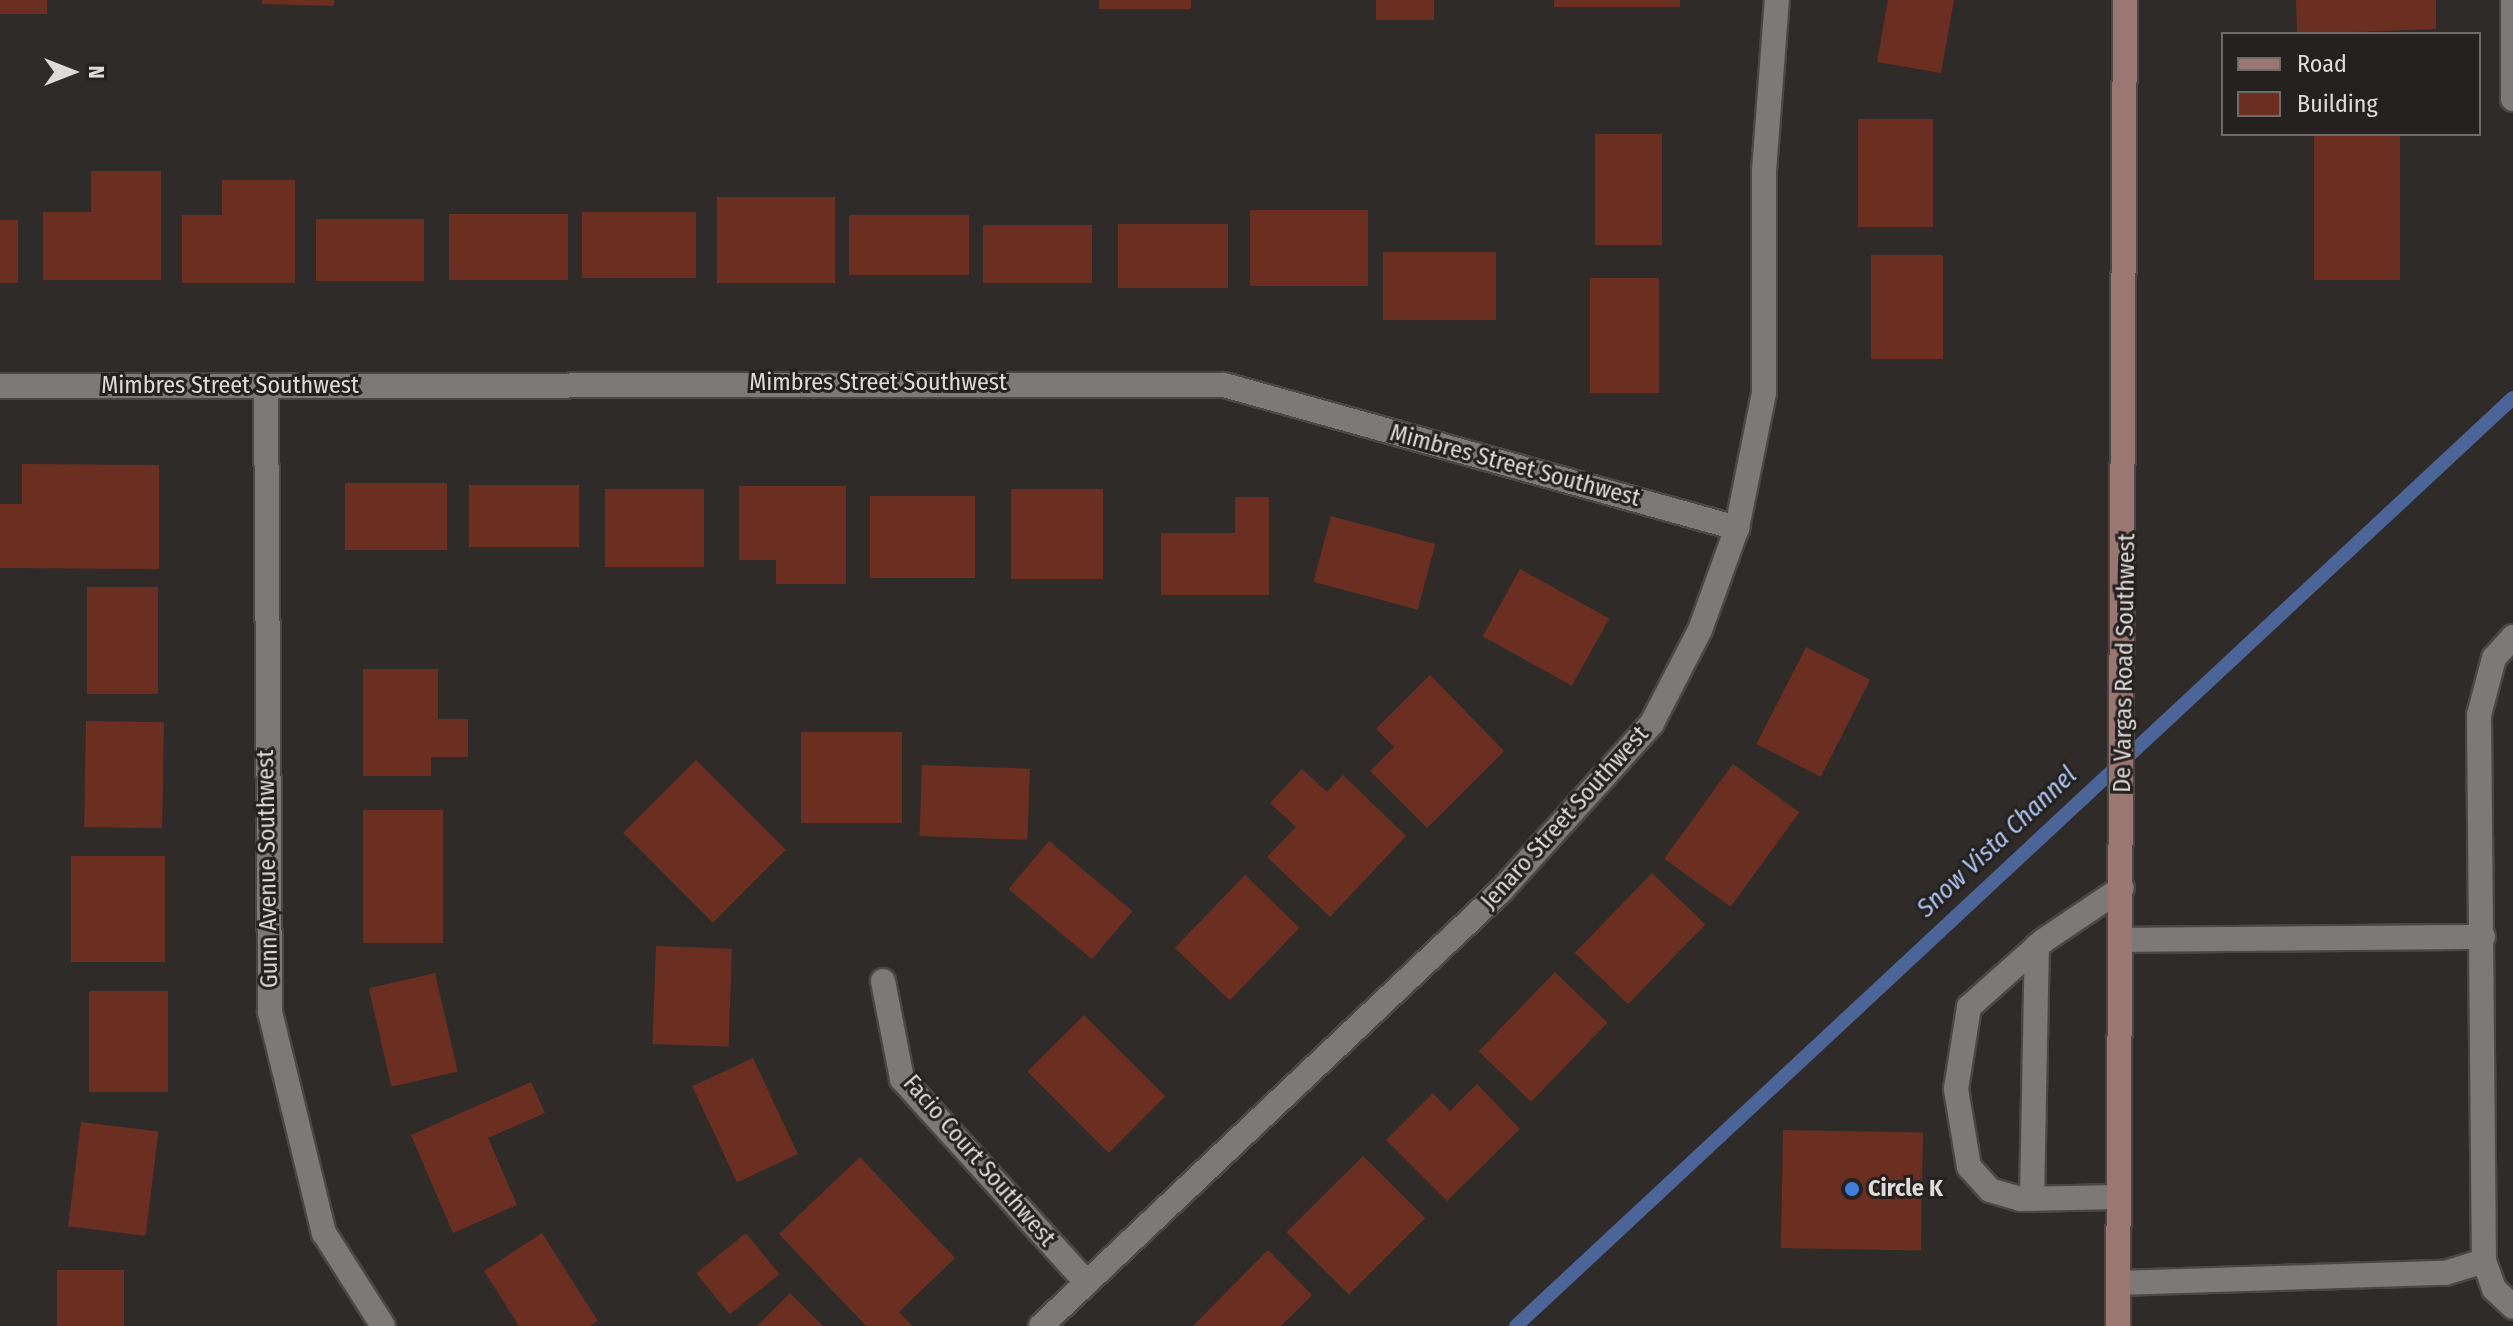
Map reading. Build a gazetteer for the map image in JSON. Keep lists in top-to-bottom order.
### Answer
{
  "streets": {
    "street": [
      "Mimbres Street Southwest",
      "De Vargas Road Southwest",
      "Jenaro Street Southwest",
      "Gunn Avenue Southwest",
      "Facio Court Southwest"
    ]
  },
  "crossings": [
    ["Mimbres Street Southwest", "Jenaro Street Southwest"],
    ["Mimbres Street Southwest", "Gunn Avenue Southwest"],
    ["Jenaro Street Southwest", "Facio Court Southwest"]
  ],
  "water": ["Snow Vista Channel"],
  "places": ["Circle K"],
  "legend": ["Road", "Building"],
  "north": "right"
}
